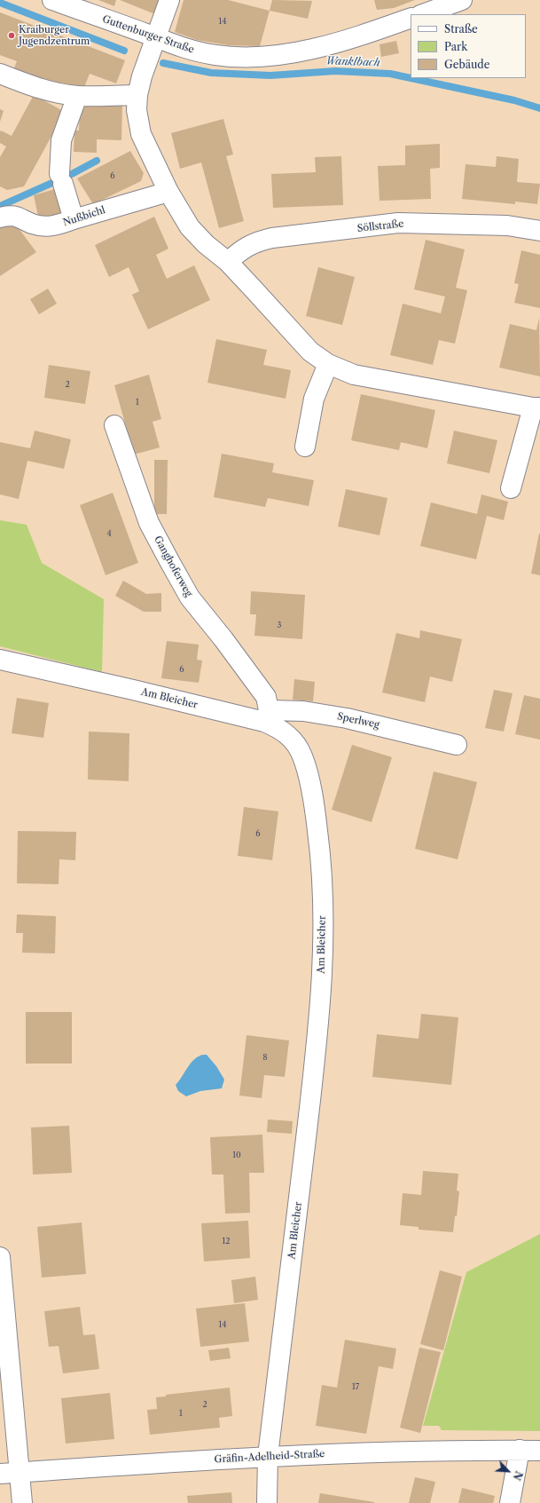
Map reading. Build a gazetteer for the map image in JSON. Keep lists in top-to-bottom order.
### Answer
{
  "streets": {
    "street": [
      "Guttenburger Straße",
      "Nußbichl",
      "Söllstraße",
      "Ganghoferweg",
      "Am Bleicher",
      "Sperlweg",
      "Gräfin-Adelheid-Straße"
    ]
  },
  "crossings": [
    ["Ganghoferweg", "Am Bleicher"],
    ["Ganghoferweg", "Sperlweg"],
    ["Am Bleicher", "Sperlweg"],
    ["Am Bleicher", "Gräfin-Adelheid-Straße"]
  ],
  "water": ["Wanklbach"],
  "places": ["Kraiburger Jugendzentrum"],
  "house_numbers": [
    "14",
    "6",
    "2",
    "1",
    "4",
    "3",
    "6",
    "6",
    "8",
    "10",
    "12",
    "14",
    "17",
    "2",
    "1"
  ],
  "legend": ["Straße", "Park", "Gebäude"],
  "north": "bottom right"
}
